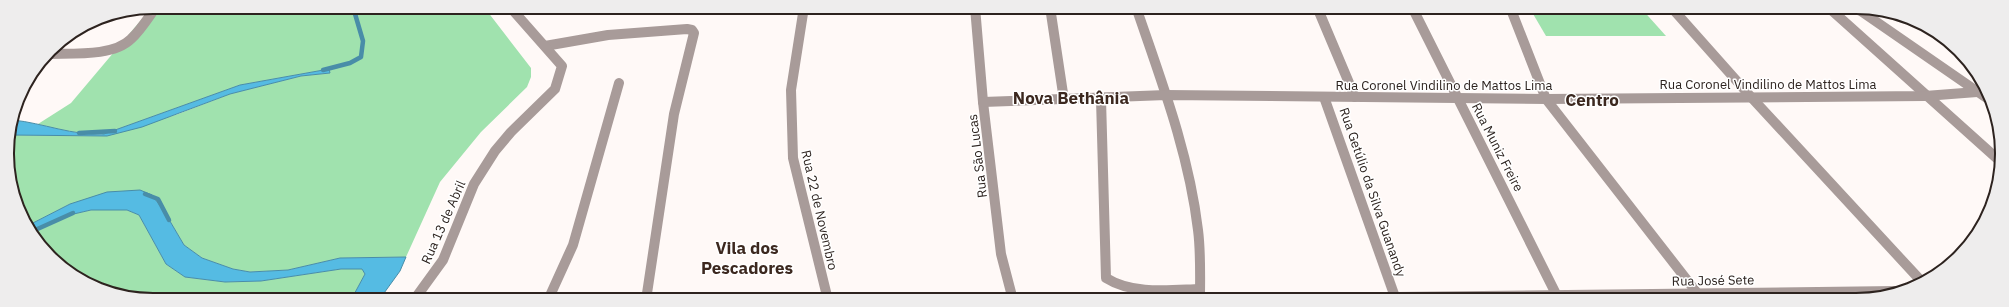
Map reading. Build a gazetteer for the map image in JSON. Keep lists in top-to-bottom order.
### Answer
{
  "streets": {
    "street": [
      "Rua Coronel Vindilino de Mattos Lima",
      "Rua Muniz Freire",
      "Rua São Lucas",
      "Rua Getúlio da Silva Guanandy",
      "Rua 22 de Novembro",
      "Rua 13 de Abril",
      "Rua José Sete"
    ]
  },
  "crossings": [
    ["Rua Coronel Vindilino de Mattos Lima", "Rua Muniz Freire"],
    ["Rua Coronel Vindilino de Mattos Lima", "Rua São Lucas"],
    ["Rua Coronel Vindilino de Mattos Lima", "Rua Getúlio da Silva Guanandy"]
  ],
  "districts": ["Nova Bethânia", "Centro", "Vila dos Pescadores"]
}
